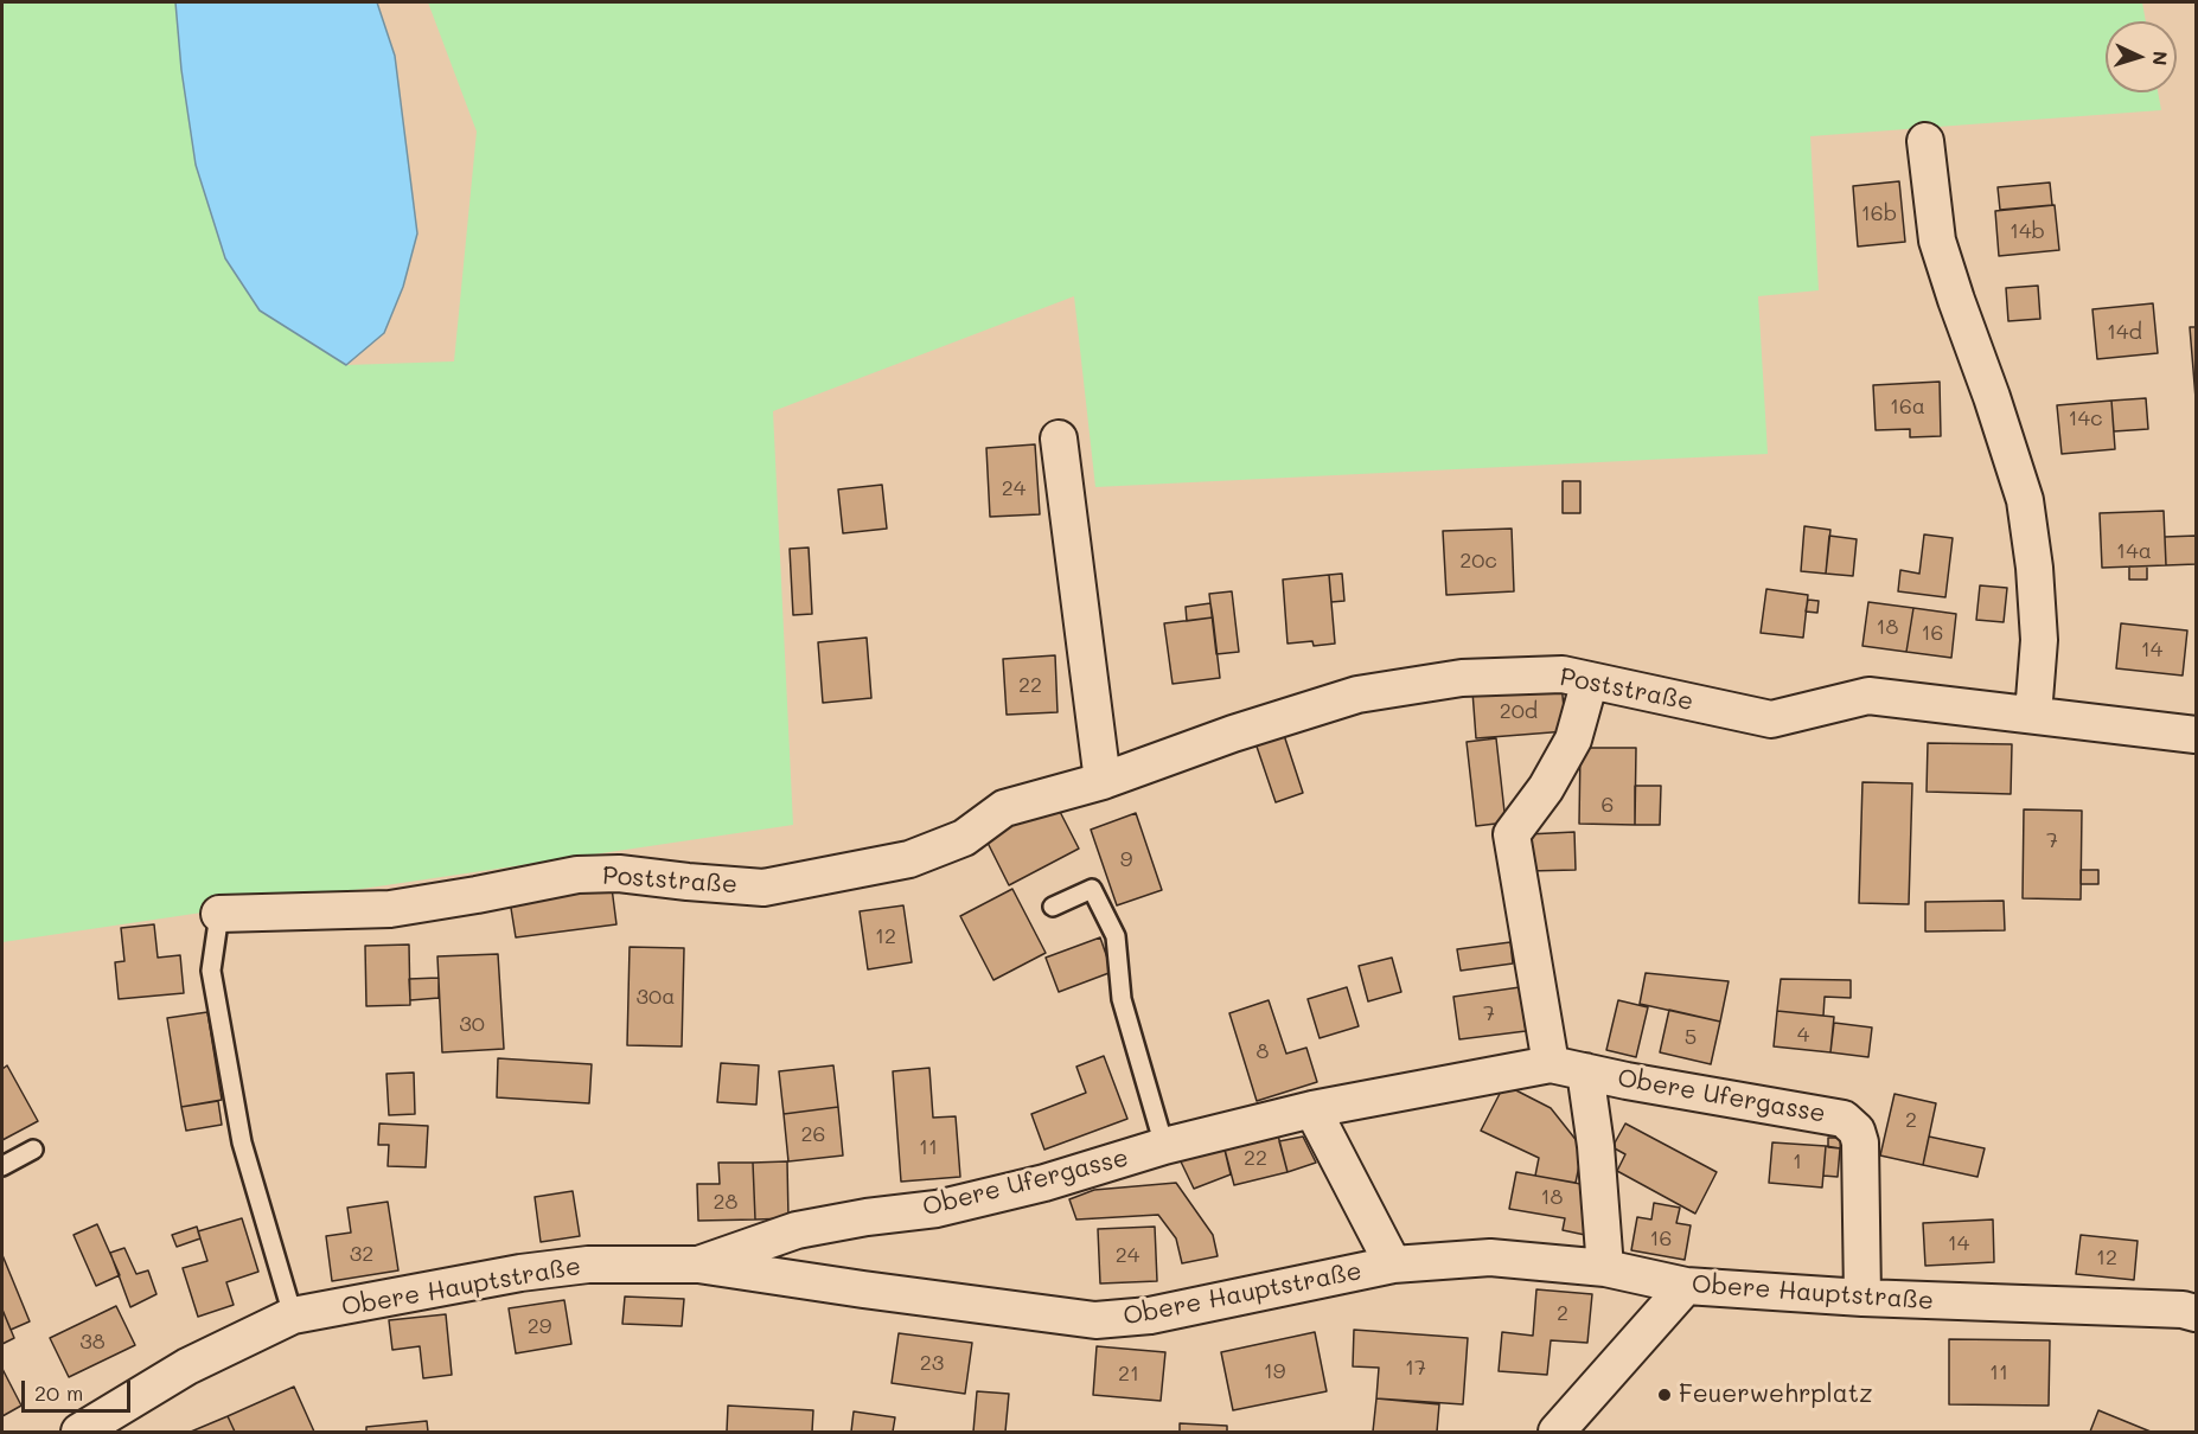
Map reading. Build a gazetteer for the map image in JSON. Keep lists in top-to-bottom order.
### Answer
{
  "streets": {
    "street": ["Poststraße", "Obere Ufergasse", "Obere Hauptstraße"]
  },
  "crossings": [
    ["Obere Ufergasse", "Obere Hauptstraße"]
  ],
  "places": ["Feuerwehrplatz"],
  "house_numbers": [
    "16b",
    "14b",
    "14d",
    "16a",
    "14c",
    "24",
    "14a",
    "20c",
    "18",
    "16",
    "14",
    "22",
    "20d",
    "6",
    "7",
    "9",
    "12",
    "30a",
    "7",
    "30",
    "4",
    "5",
    "8",
    "2",
    "26",
    "11",
    "22",
    "1",
    "18",
    "28",
    "16",
    "14",
    "32",
    "24",
    "12",
    "2",
    "29",
    "38",
    "23",
    "17",
    "19",
    "11",
    "21"
  ],
  "scale_bar": "20 m",
  "north": "right"
}
